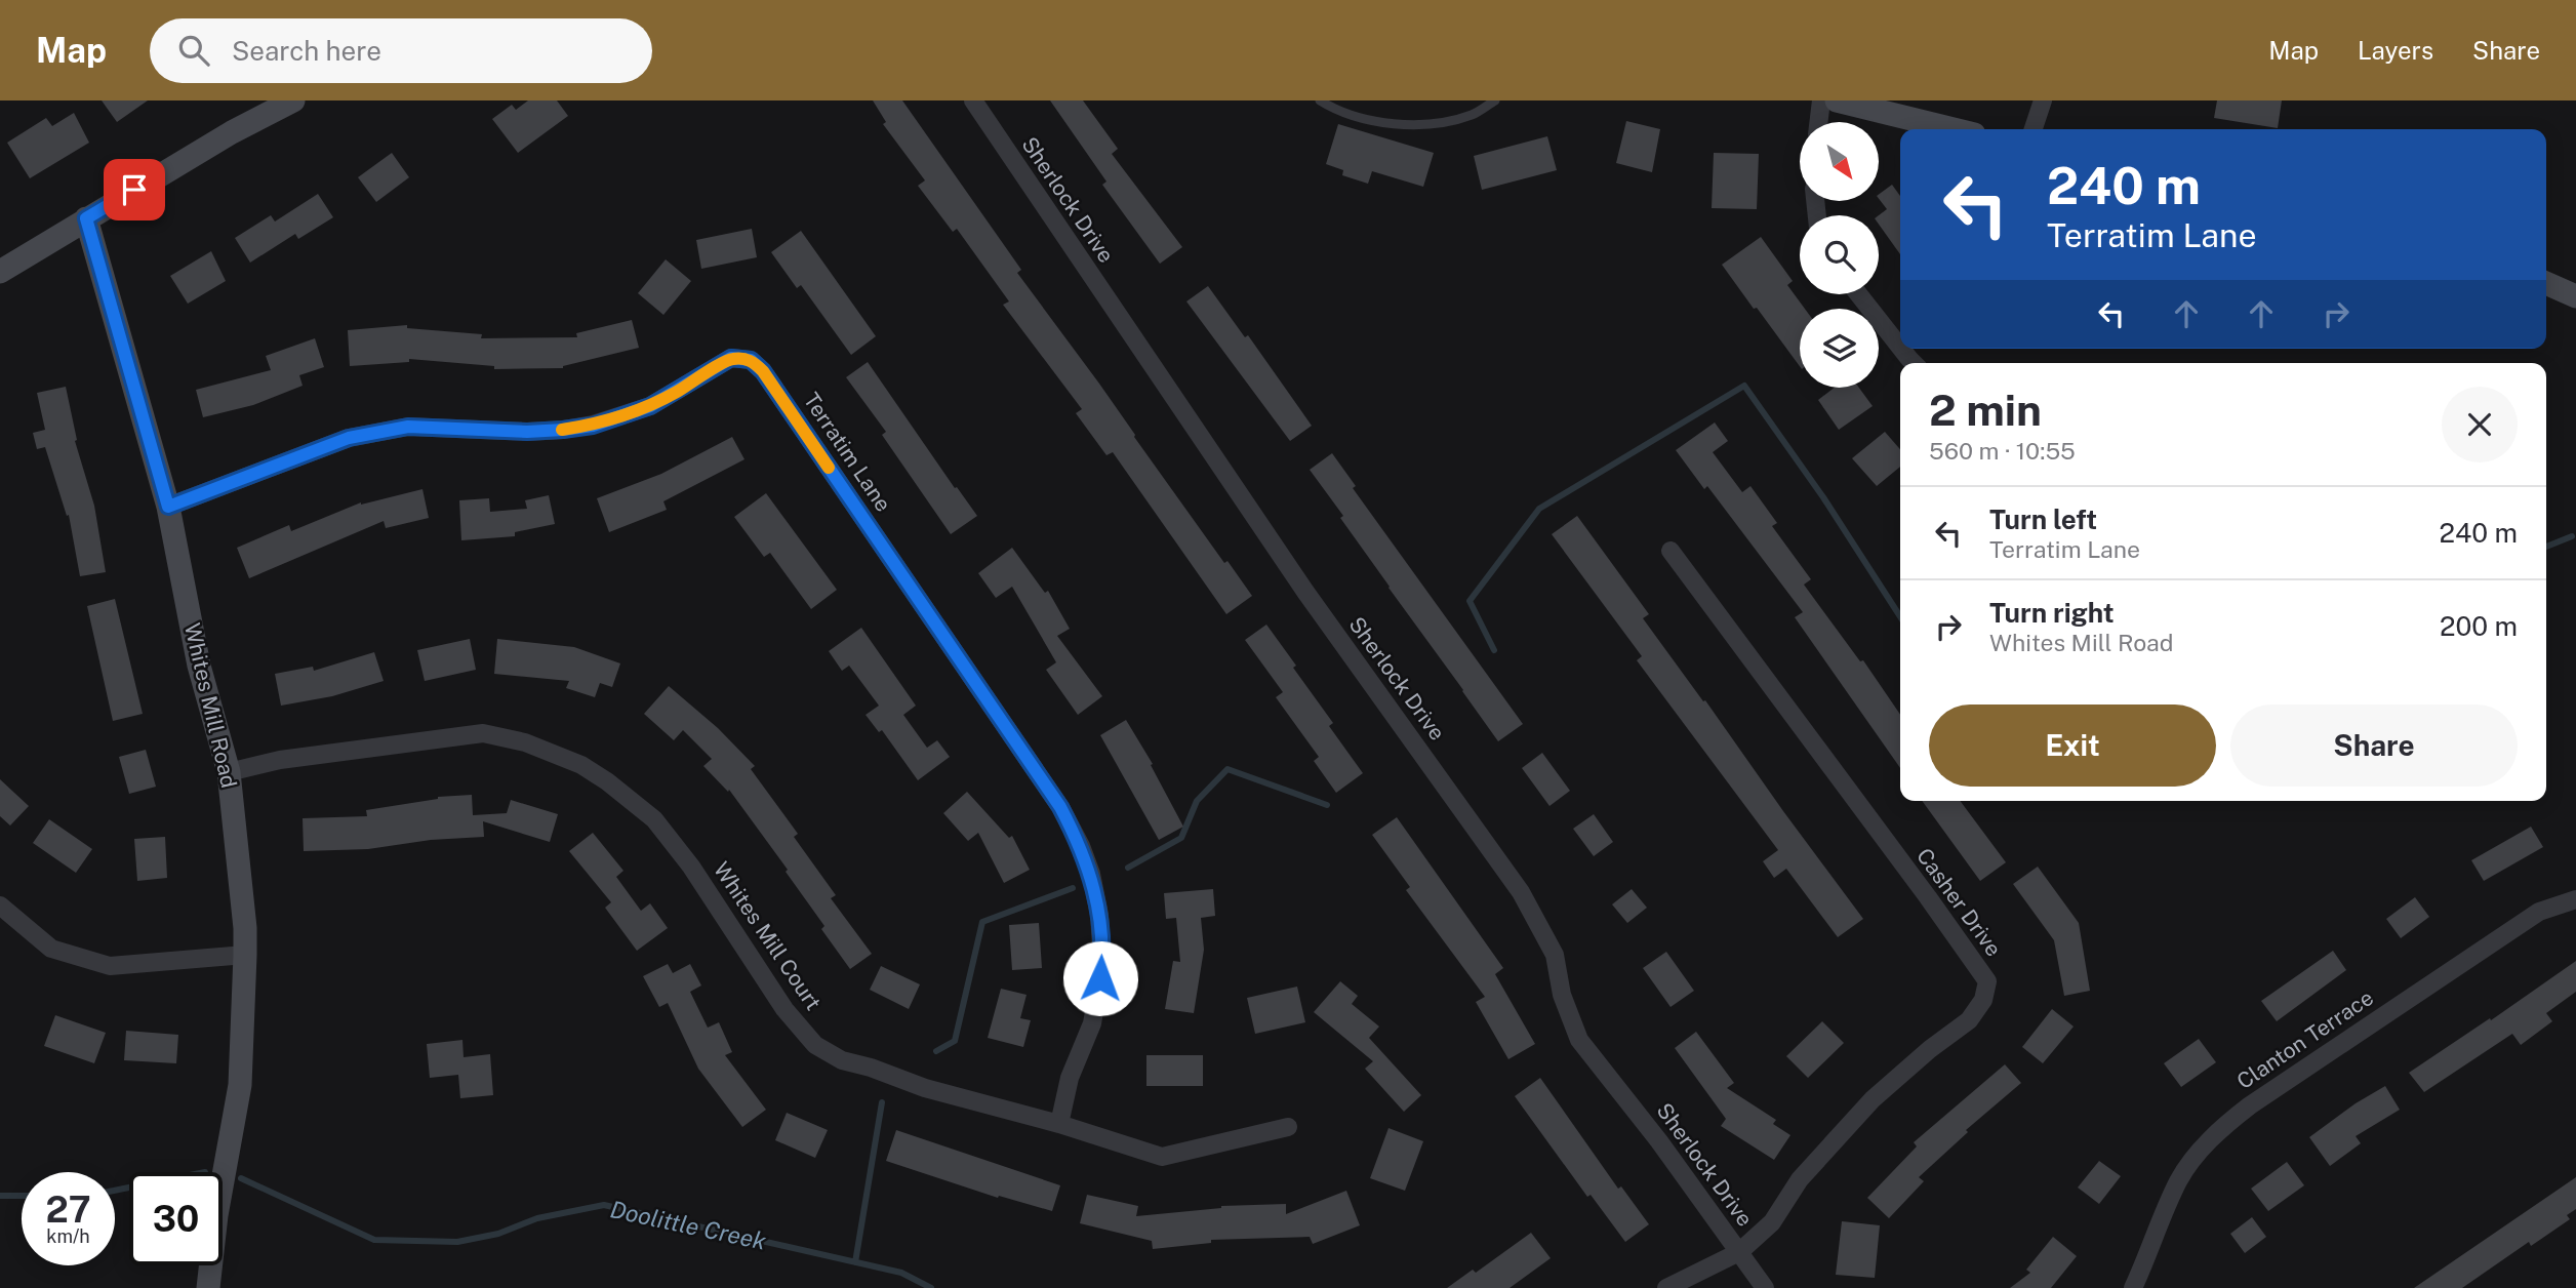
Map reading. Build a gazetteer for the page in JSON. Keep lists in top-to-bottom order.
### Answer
{
  "streets": {
    "street": [
      "Sherlock Drive",
      "Terratim Lane",
      "Whites Mill Road",
      "Casher Drive",
      "Whites Mill Court",
      "Clanton Terrace"
    ]
  },
  "crossings": [
    ["Sherlock Drive", "Casher Drive"],
    ["Terratim Lane", "Whites Mill Road"],
    ["Terratim Lane", "Whites Mill Court"],
    ["Whites Mill Road", "Whites Mill Court"]
  ],
  "water": ["Doolittle Creek"],
  "north": "bottom right",
  "page": {
    "header": "Map",
    "search": "Search here",
    "nav": ["Map", "Layers", "Share"],
    "turn": ["240 m", "Terratim Lane"],
    "heading": ["2 min", "560 m · 10:55"],
    "list": [
      {
        "name": "Turn left",
        "note": "Terratim Lane",
        "value": "240 m"
      },
      {
        "name": "Turn right",
        "note": "Whites Mill Road",
        "value": "200 m"
      }
    ],
    "buttons": ["Exit", "Share"],
    "speed": "27 km/h",
    "limit": "30"
  }
}
